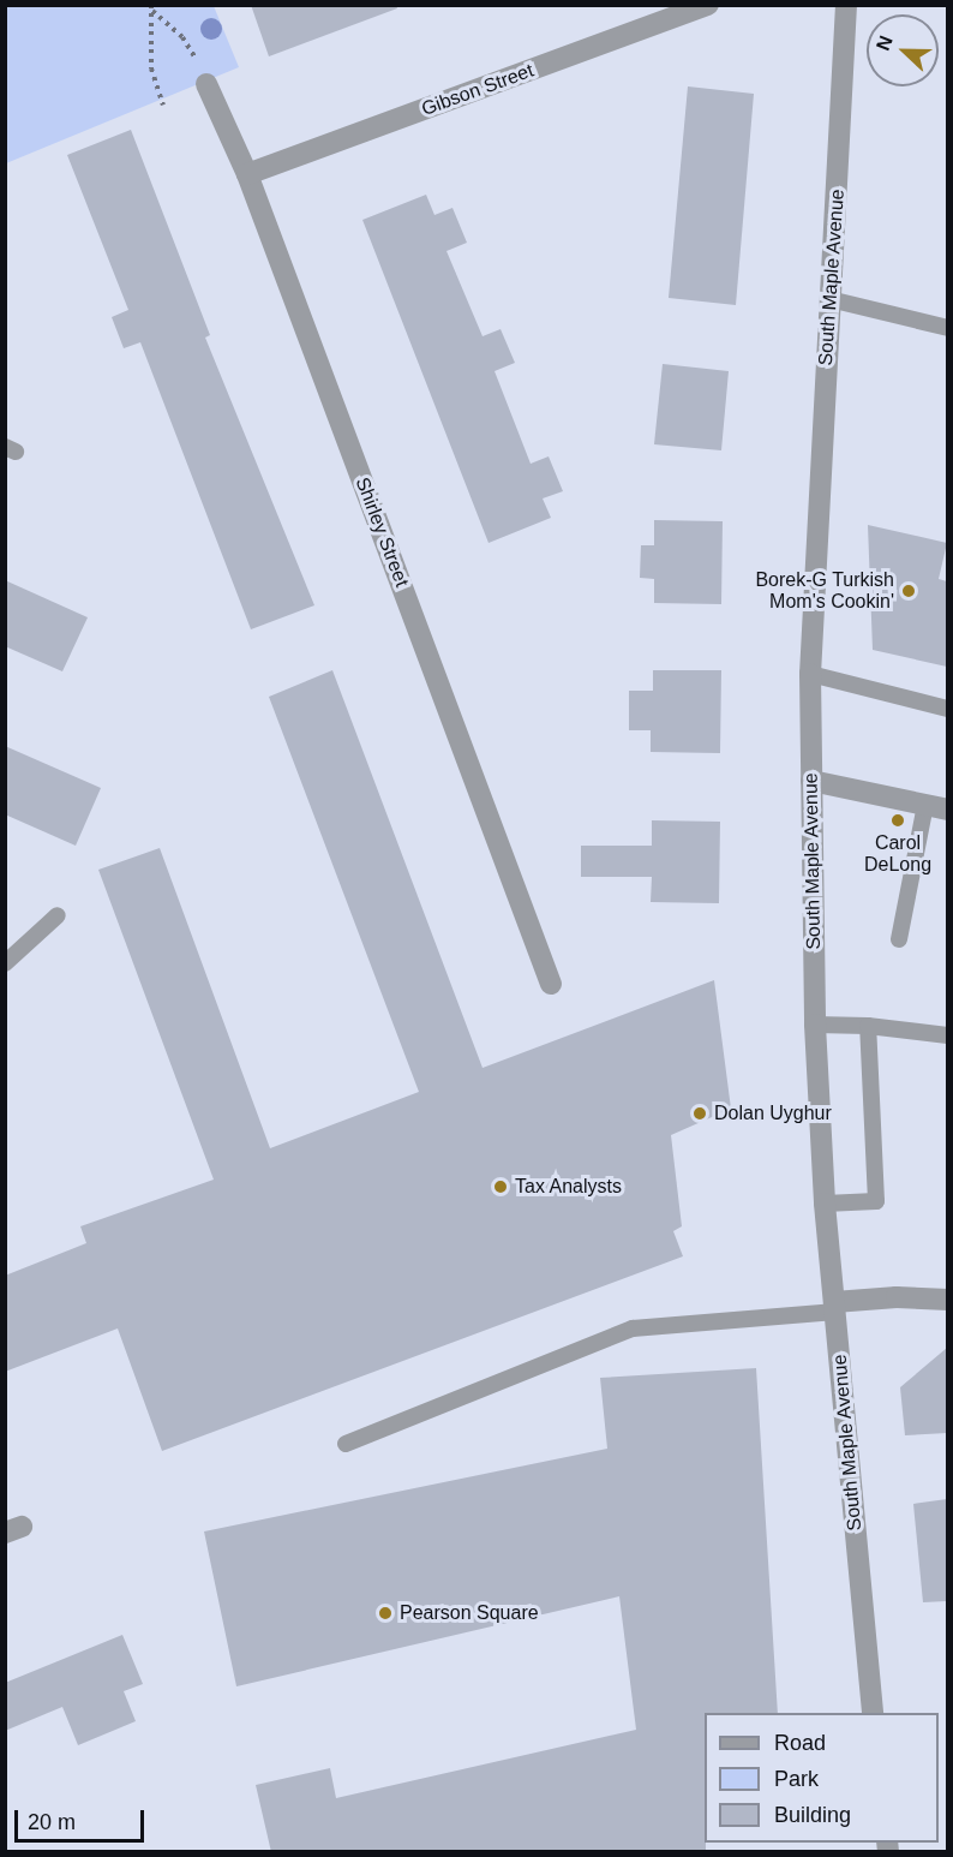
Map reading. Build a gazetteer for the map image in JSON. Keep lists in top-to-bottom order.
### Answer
{
  "streets": {
    "street": ["Gibson Street", "South Maple Avenue", "Shirley Street"]
  },
  "crossings": [
    ["Gibson Street", "Shirley Street"]
  ],
  "places": [
    "Borek-G Turkish Mom's Cookin'",
    "Carol DeLong",
    "Dolan Uyghur",
    "Tax Analysts",
    "Pearson Square"
  ],
  "legend": ["Road", "Park", "Building"],
  "scale_bar": "20 m",
  "north": "left"
}
